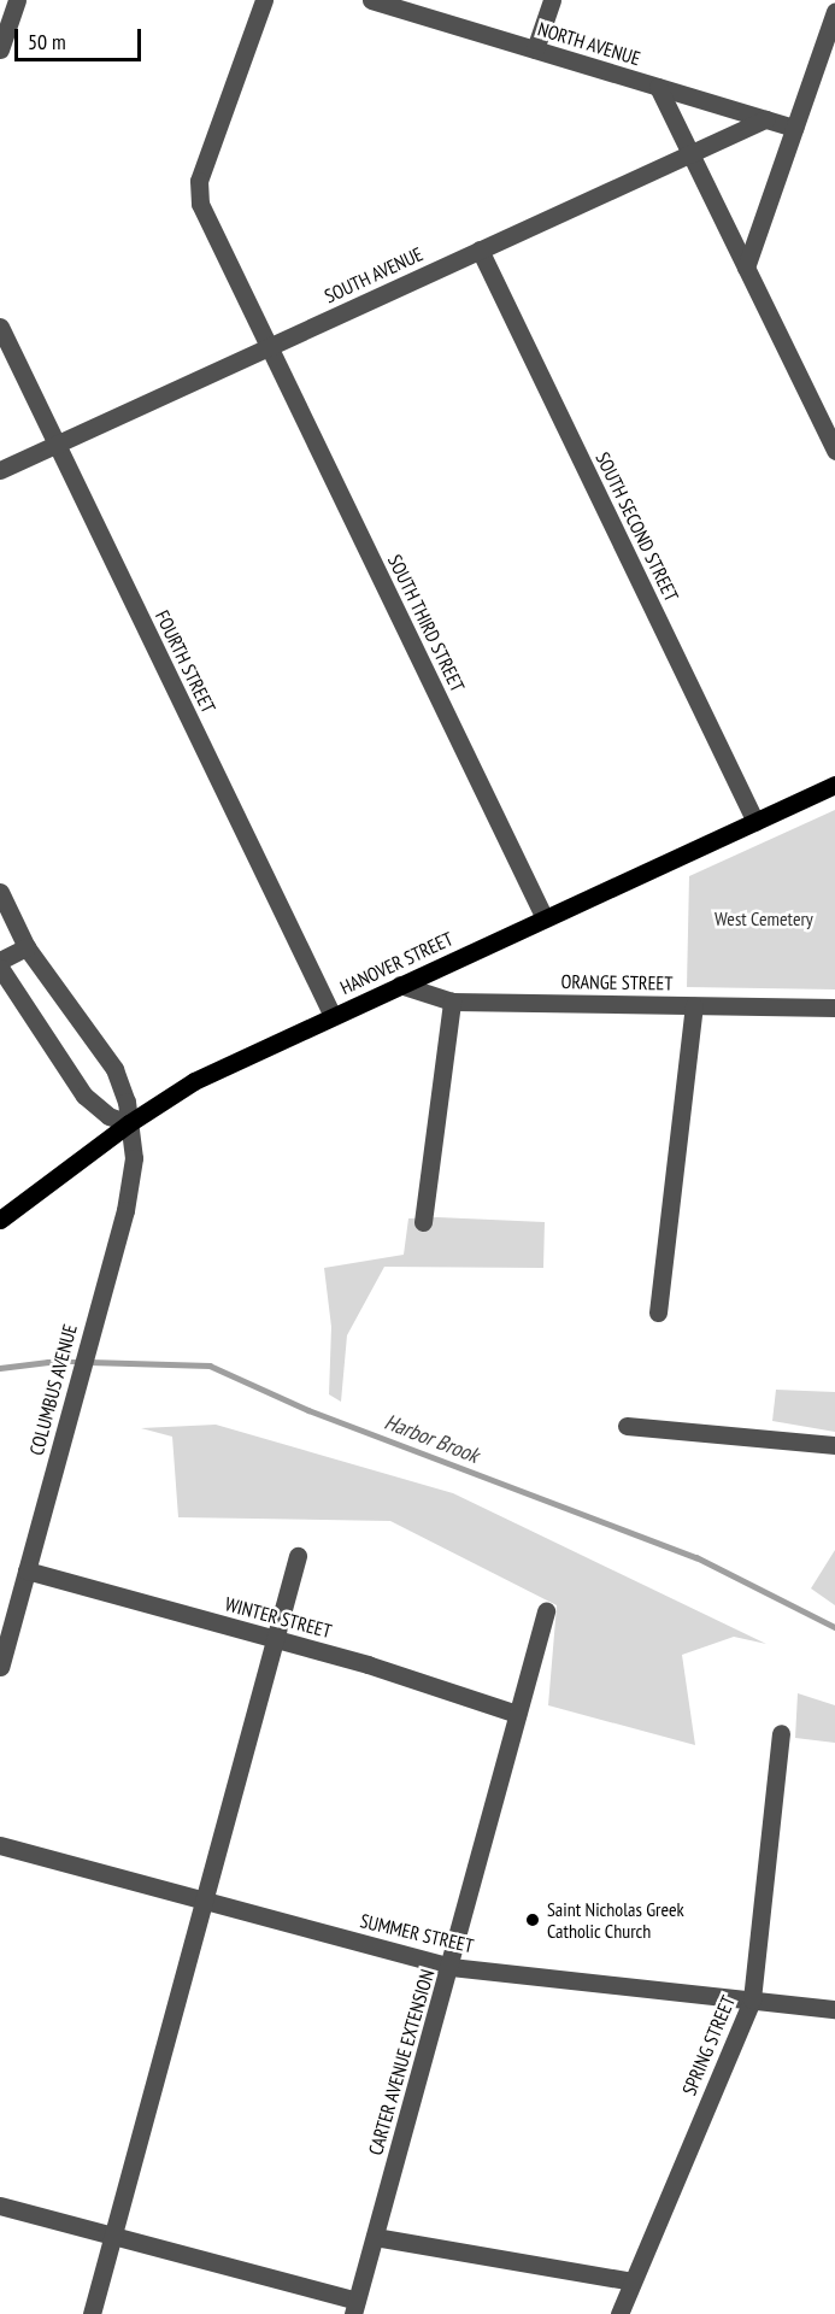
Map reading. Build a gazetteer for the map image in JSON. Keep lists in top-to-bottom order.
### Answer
{
  "streets": {
    "main road": ["HANOVER STREET"],
    "street": [
      "NORTH AVENUE",
      "SOUTH AVENUE",
      "SOUTH SECOND STREET",
      "SOUTH THIRD STREET",
      "FOURTH STREET",
      "ORANGE STREET",
      "COLUMBUS AVENUE",
      "WINTER STREET",
      "SUMMER STREET",
      "SPRING STREET",
      "CARTER AVENUE EXTENSION"
    ]
  },
  "crossings": [
    ["NORTH AVENUE", "SOUTH AVENUE"],
    ["SOUTH AVENUE", "SOUTH SECOND STREET"],
    ["SOUTH AVENUE", "SOUTH THIRD STREET"],
    ["SOUTH AVENUE", "FOURTH STREET"],
    ["SOUTH SECOND STREET", "HANOVER STREET"],
    ["SOUTH THIRD STREET", "HANOVER STREET"],
    ["FOURTH STREET", "HANOVER STREET"],
    ["HANOVER STREET", "ORANGE STREET"],
    ["HANOVER STREET", "COLUMBUS AVENUE"],
    ["COLUMBUS AVENUE", "WINTER STREET"],
    ["WINTER STREET", "CARTER AVENUE EXTENSION"],
    ["SUMMER STREET", "SPRING STREET"],
    ["SUMMER STREET", "CARTER AVENUE EXTENSION"]
  ],
  "water": ["Harbor Brook"],
  "parks": ["West Cemetery"],
  "places": ["Saint Nicholas Greek Catholic Church"],
  "scale_bar": "50 m"
}
